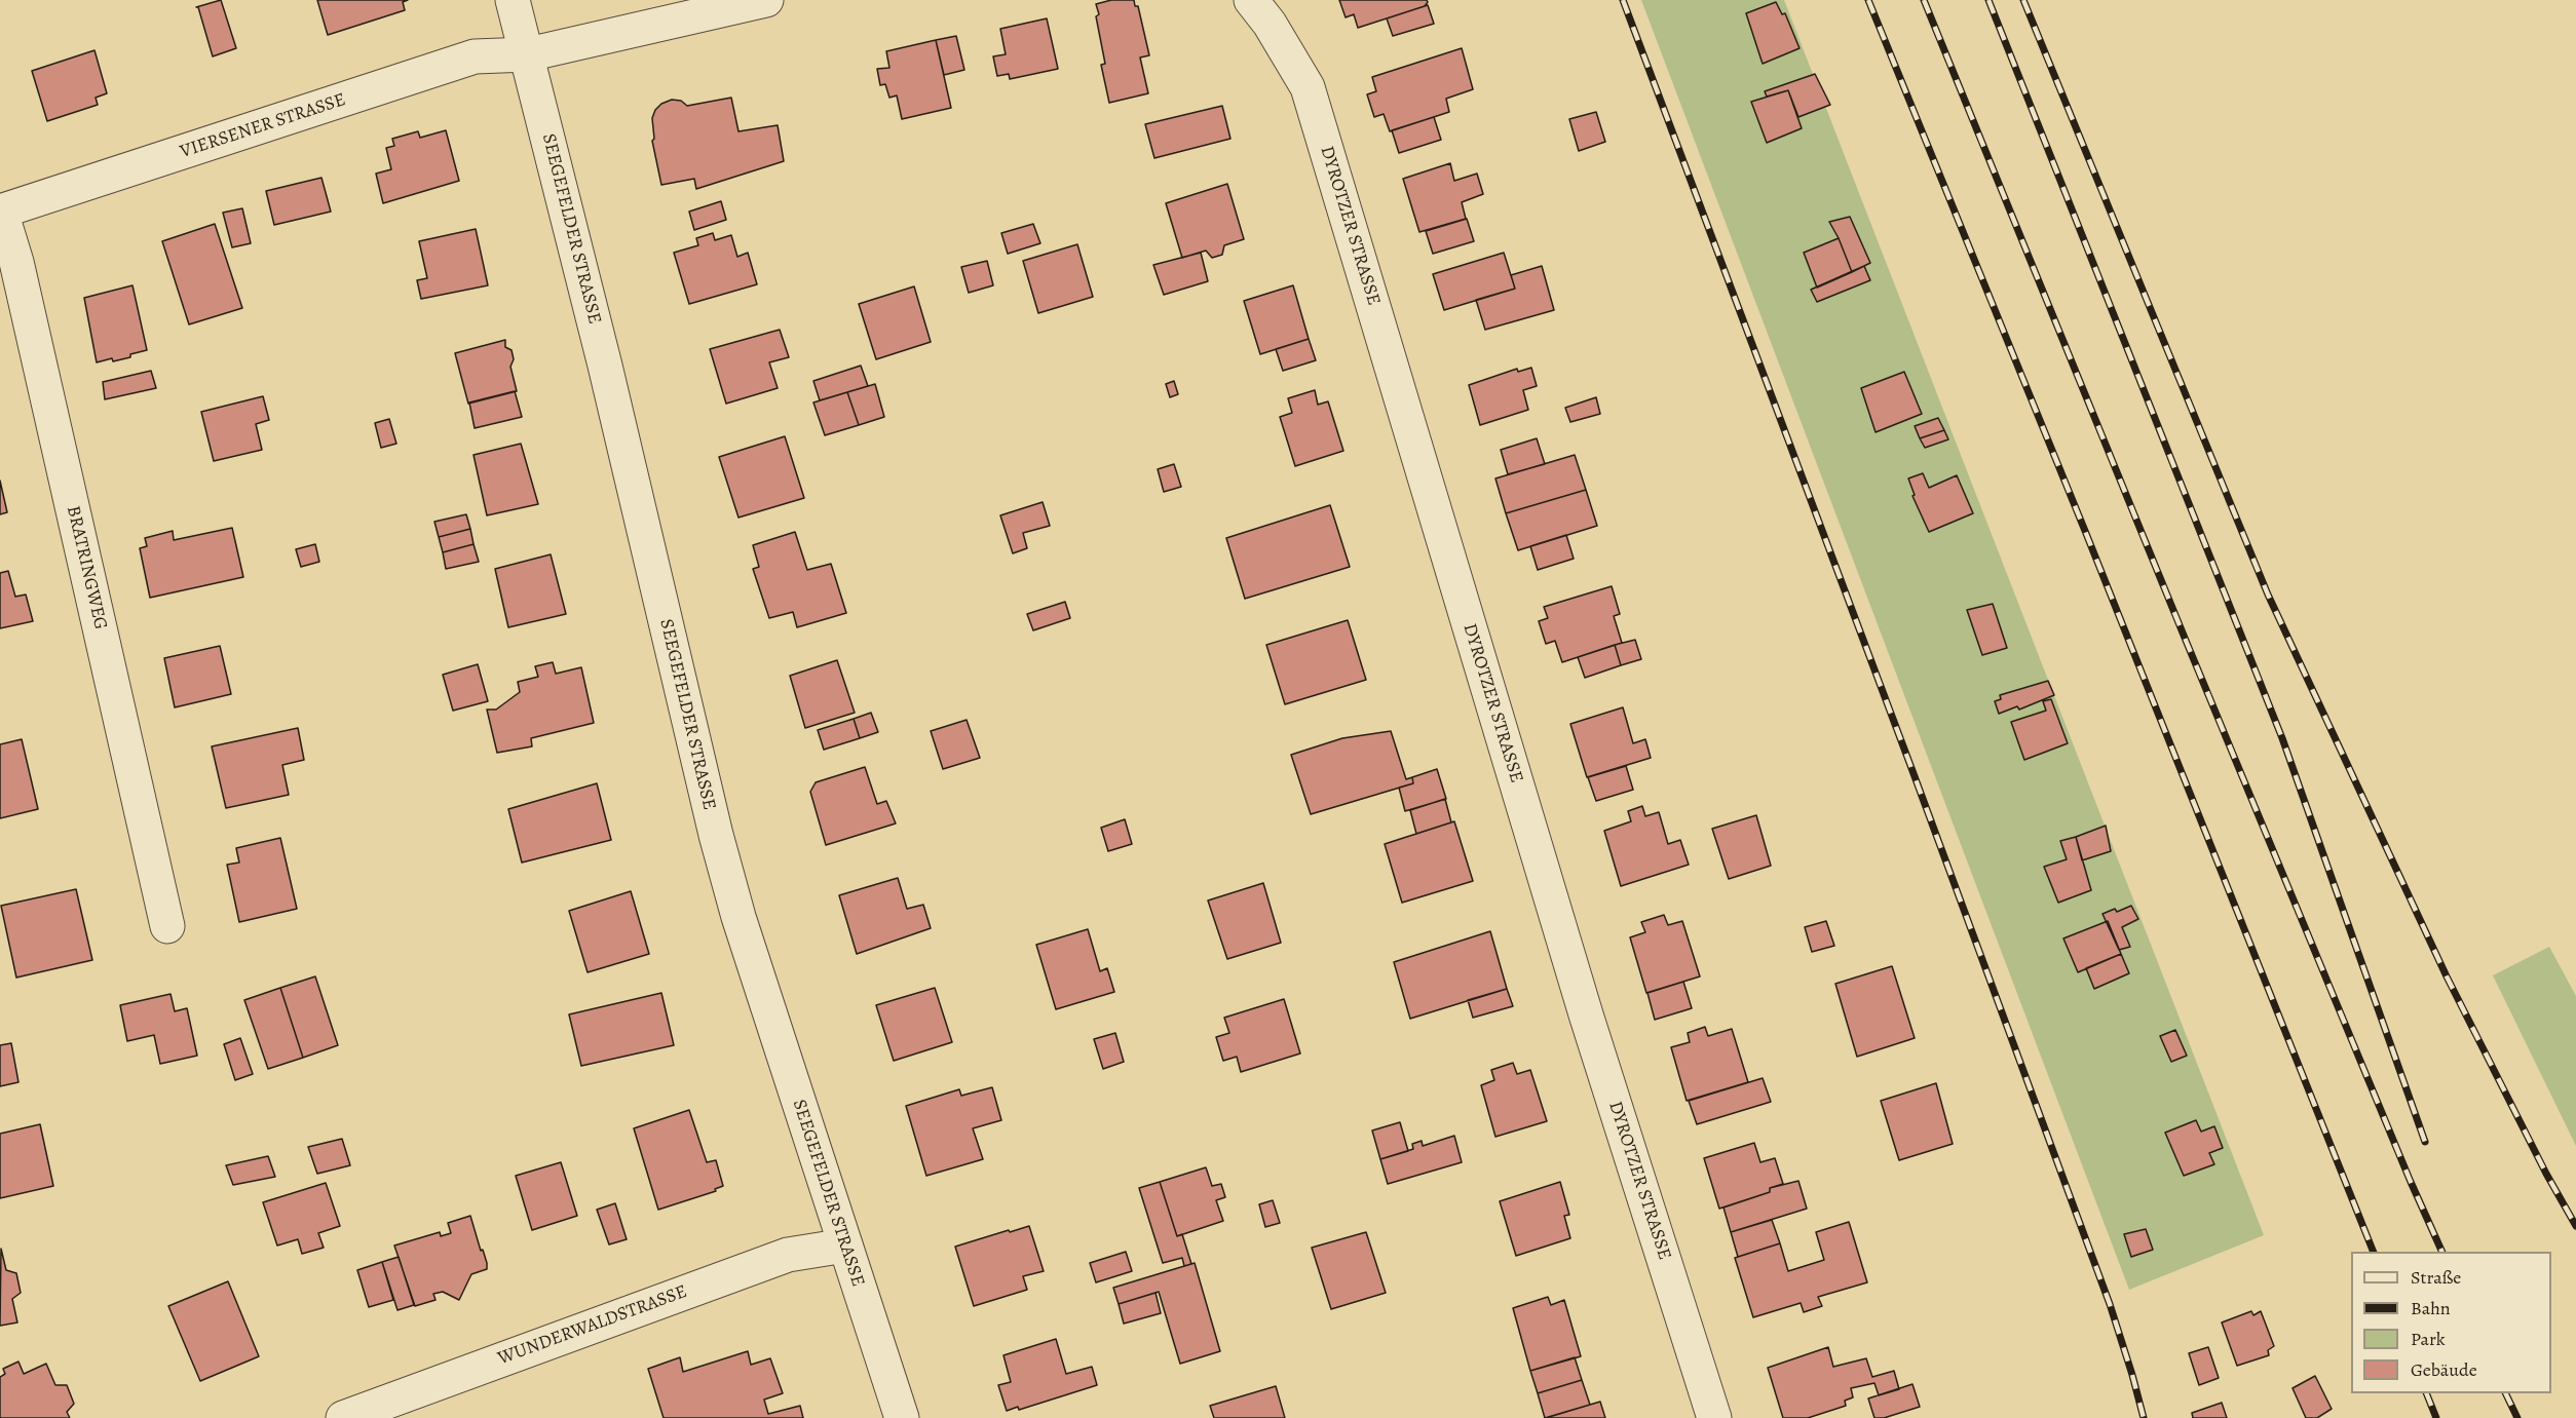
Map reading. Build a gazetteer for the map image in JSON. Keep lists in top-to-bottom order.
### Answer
{
  "streets": {
    "street": [
      "VIERSENER STRASSE",
      "DYROTZER STRASSE",
      "SEEGEFELDER STRASSE",
      "BRATRINGWEG",
      "WUNDERWALDSTRASSE"
    ]
  },
  "crossings": [
    ["VIERSENER STRASSE", "SEEGEFELDER STRASSE"],
    ["VIERSENER STRASSE", "BRATRINGWEG"],
    ["SEEGEFELDER STRASSE", "WUNDERWALDSTRASSE"]
  ],
  "legend": [
    "Straße",
    "Bahn",
    "Park",
    "Gebäude"
  ]
}
